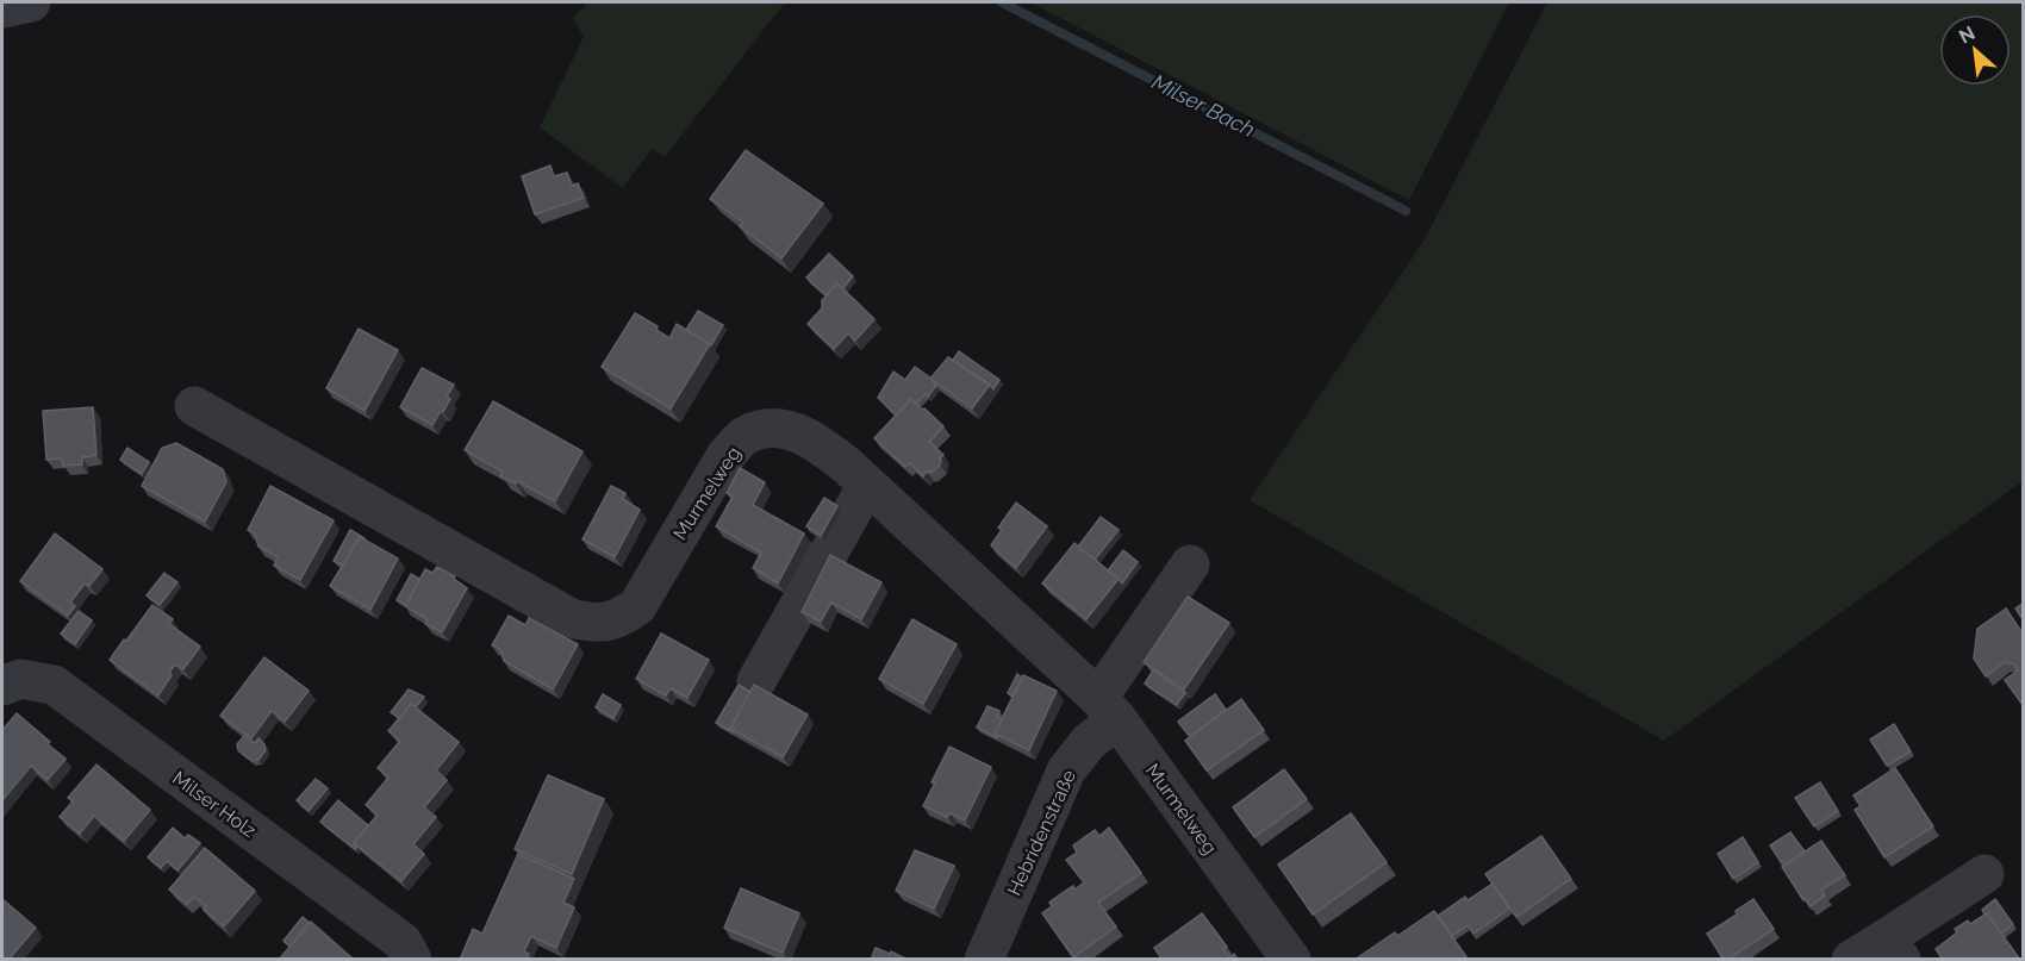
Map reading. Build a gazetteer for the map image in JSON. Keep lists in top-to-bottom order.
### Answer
{
  "streets": {
    "street": ["Murmelweg", "Milser Holz", "Hebridenstraße"]
  },
  "crossings": [
    ["Murmelweg", "Hebridenstraße"]
  ],
  "water": ["Milser Bach"],
  "north": "top left"
}
